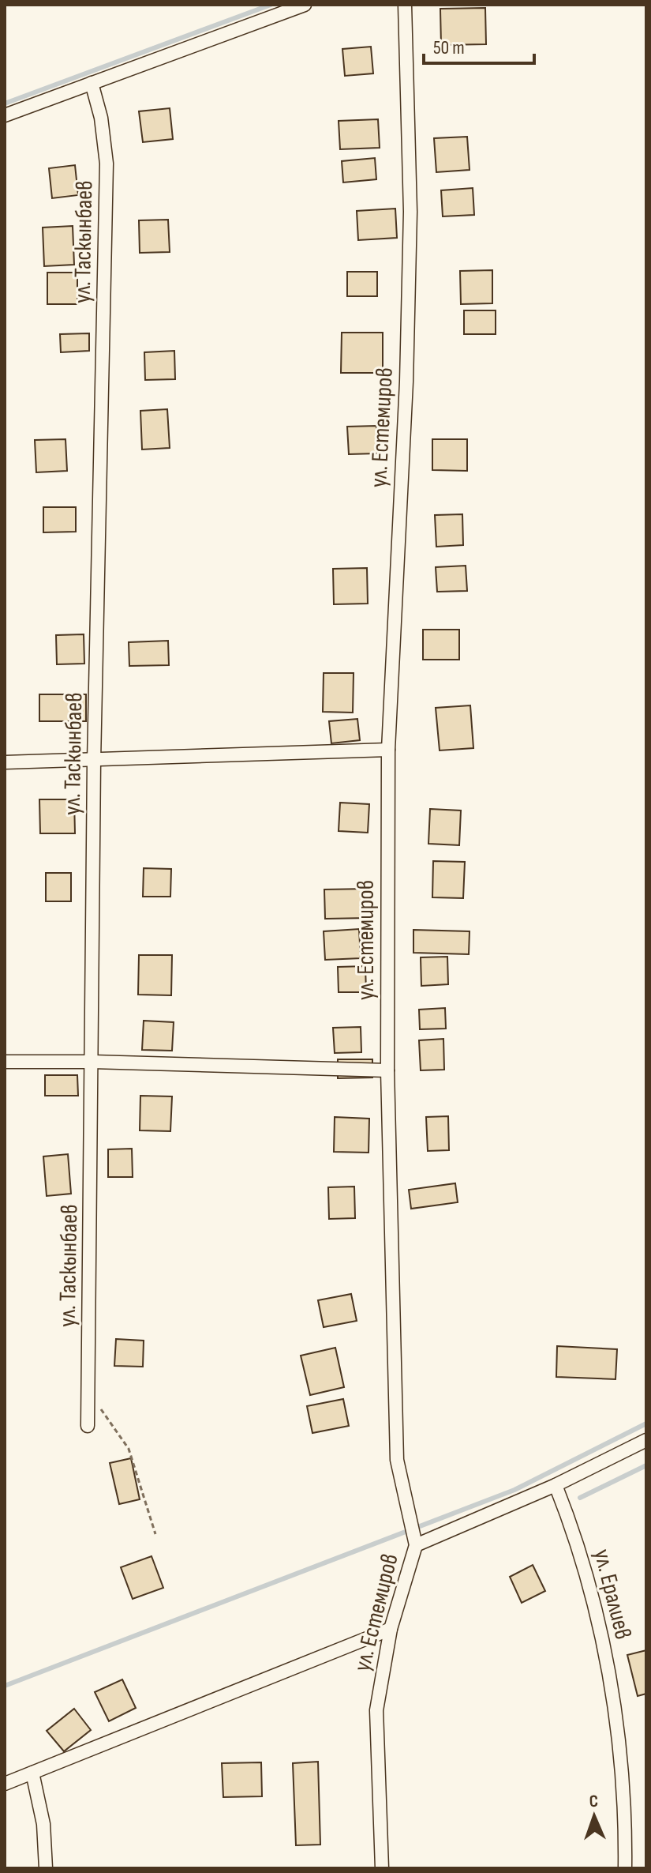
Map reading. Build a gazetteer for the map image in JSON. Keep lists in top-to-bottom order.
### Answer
{
  "streets": {
    "street": ["ул. Таскынбаев", "ул. Естемиров", "ул. Ералиев"]
  },
  "scale_bar": "50 m",
  "north": "top"
}
